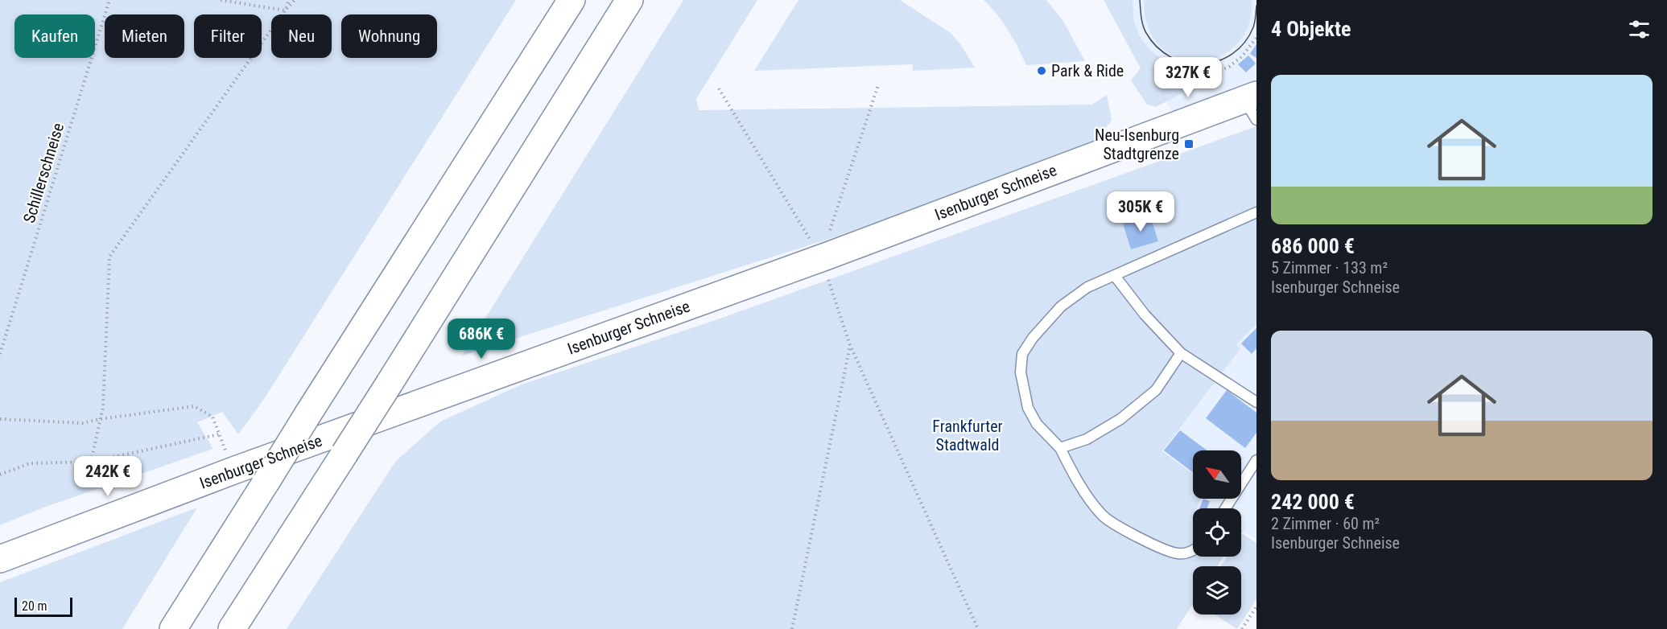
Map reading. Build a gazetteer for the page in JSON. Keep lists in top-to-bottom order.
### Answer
{
  "streets": {
    "main road": ["Isenburger Schneise"],
    "path": ["Schillerschneise"]
  },
  "parks": ["Frankfurter Stadtwald"],
  "places": {
    "other": ["Park & Ride"],
    "transit": ["Neu-Isenburg Stadtgrenze"]
  },
  "scale_bar": "20 m",
  "north": "top left",
  "page": {
    "heading": "4 Objekte",
    "chip": [
      "Kaufen",
      "Mieten",
      "Filter",
      "Neu",
      "Wohnung"
    ],
    "price": [
      "327K €",
      "305K €",
      "686K €",
      "242K €"
    ],
    "list": [
      {
        "name": "686 000 €",
        "note": "5 Zimmer · 133 m² · Isenburger Schneise"
      },
      {
        "name": "242 000 €",
        "note": "2 Zimmer · 60 m² · Isenburger Schneise"
      }
    ],
    "scale": "20 m"
  }
}
